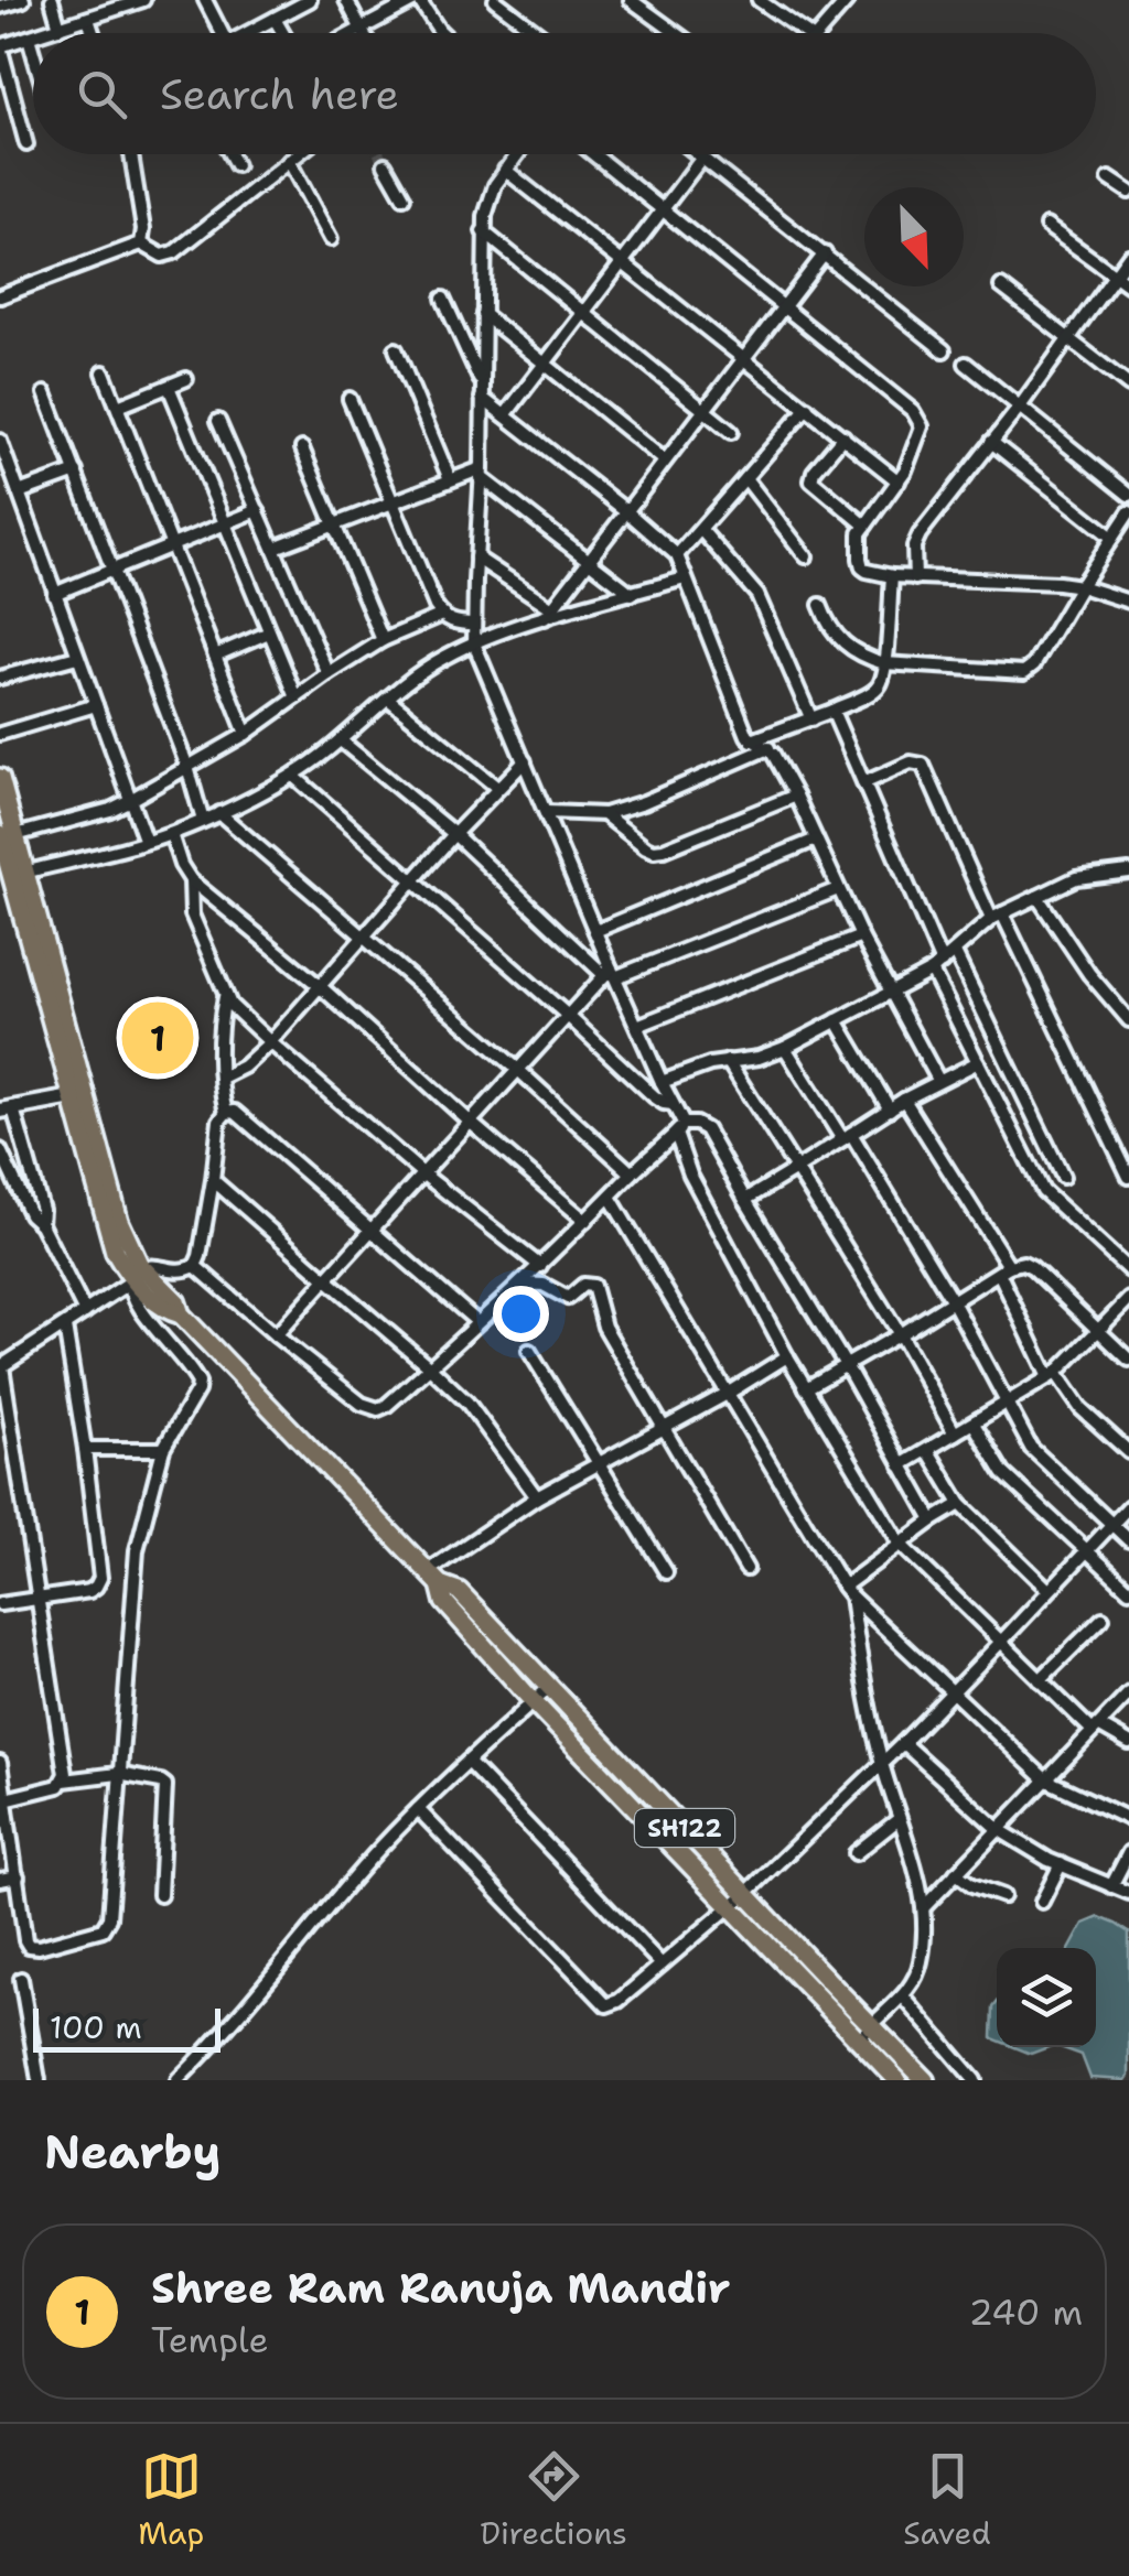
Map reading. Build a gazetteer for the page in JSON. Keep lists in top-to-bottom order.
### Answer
{
  "streets": {
    "main road": ["SH122"]
  },
  "scale_bar": "100 m",
  "north": "bottom right",
  "page": {
    "search": "Search here",
    "pins": "1",
    "scale": "100 m",
    "heading": "Nearby",
    "list": [
      {
        "mark": "1",
        "name": "Shree Ram Ranuja Mandir",
        "note": "Temple",
        "value": "240 m"
      }
    ],
    "nav": ["Map", "Directions", "Saved"]
  }
}
